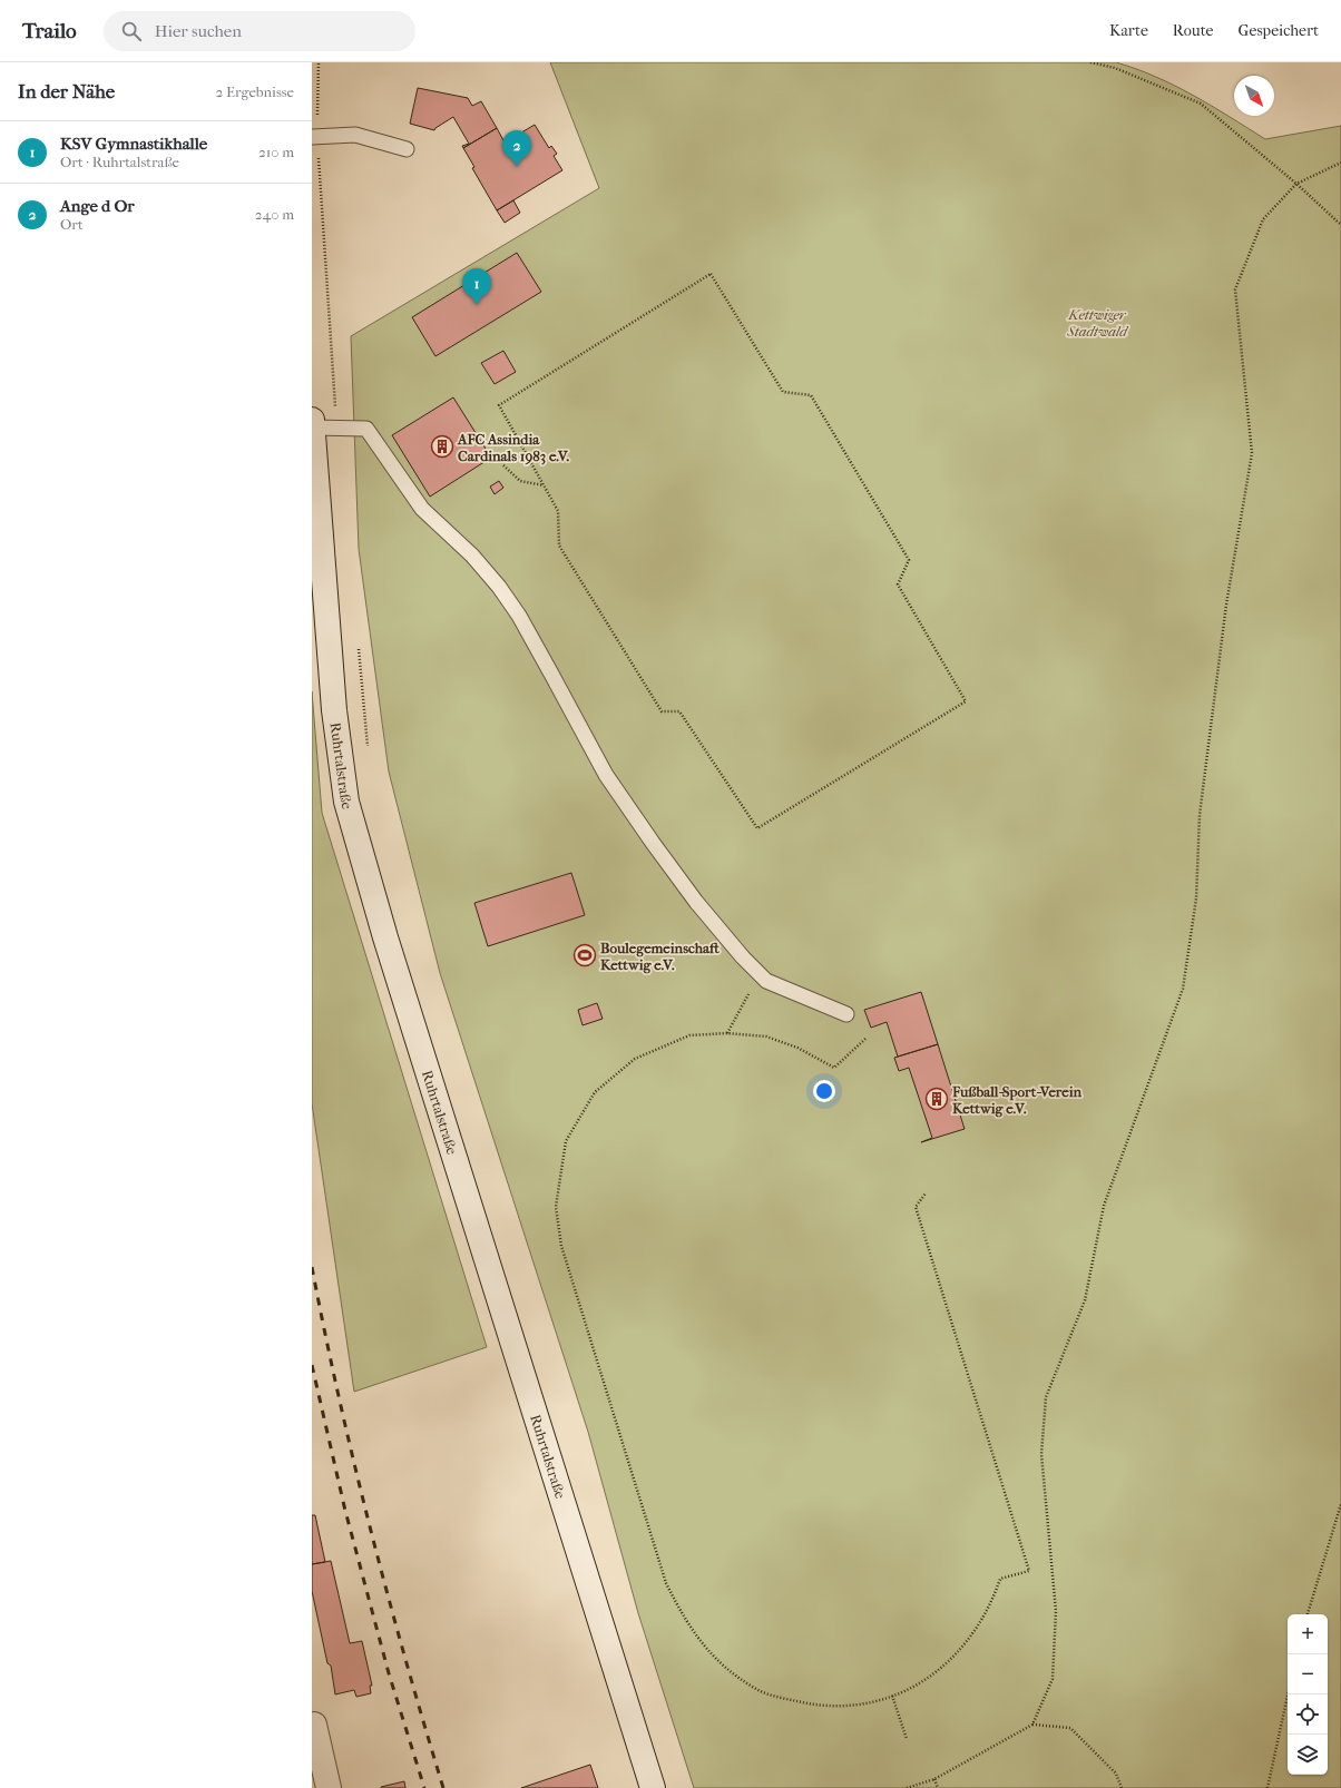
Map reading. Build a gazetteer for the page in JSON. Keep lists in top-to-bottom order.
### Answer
{
  "streets": {
    "main road": ["Ruhrtalstraße"]
  },
  "parks": ["Kettwiger Stadtwald"],
  "places": {
    "building": ["AFC Assindia Cardinals 1983 e.V.", "Fußball-Sport-Verein Kettwig e.V."],
    "sports": ["Boulegemeinschaft Kettwig e.V."]
  },
  "north": "bottom right",
  "page": {
    "header": "Trailo",
    "search": "Hier suchen",
    "nav": ["Karte", "Route", "Gespeichert"],
    "heading": ["In der Nähe", "2 Ergebnisse"],
    "list": [
      {
        "mark": "1",
        "name": "KSV Gymnastikhalle",
        "note": "Ort · Ruhrtalstraße",
        "value": "210 m"
      },
      {
        "mark": "2",
        "name": "Ange d Or",
        "note": "Ort",
        "value": "240 m"
      }
    ],
    "pins": ["2", "1"],
    "map_buttons": ["+", "−"]
  }
}
